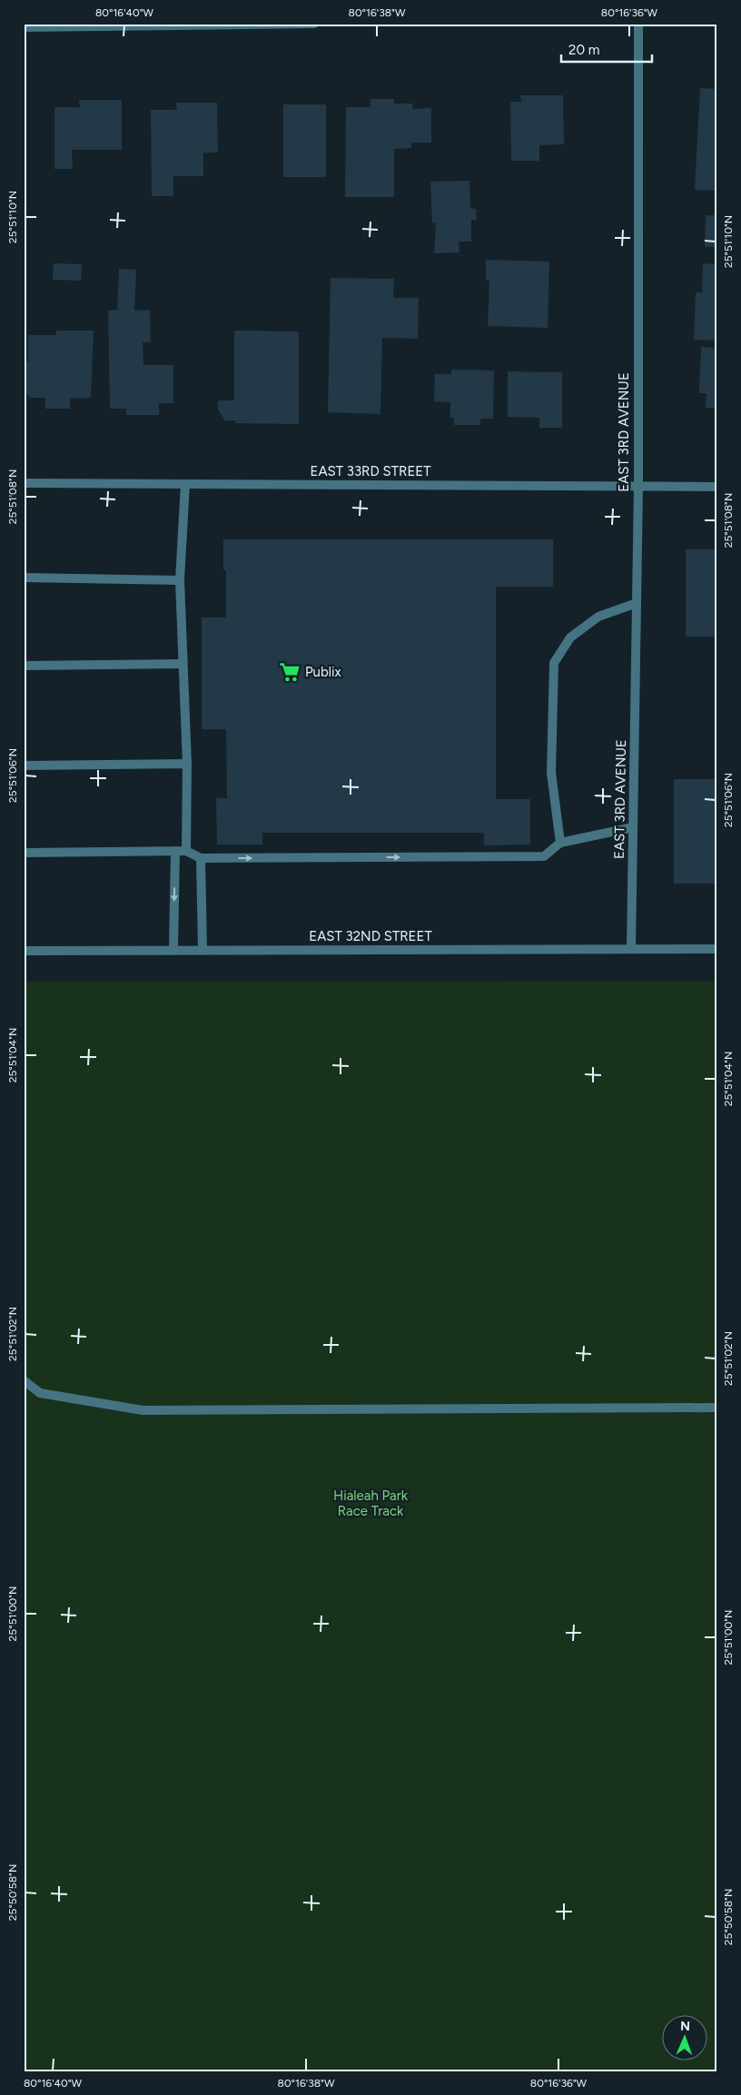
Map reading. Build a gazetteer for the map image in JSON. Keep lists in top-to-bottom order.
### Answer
{
  "streets": {
    "street": ["EAST 3RD AVENUE", "EAST 33RD STREET", "EAST 32ND STREET"]
  },
  "crossings": [
    ["EAST 3RD AVENUE", "EAST 33RD STREET"],
    ["EAST 3RD AVENUE", "EAST 32ND STREET"]
  ],
  "parks": ["Hialeah Park Race Track"],
  "places": {
    "supermarket": ["Publix"]
  },
  "scale_bar": "20 m",
  "north": "top",
  "coordinates": [
    "80°16'40\"W",
    "80°16'38\"W",
    "80°16'36\"W",
    "25°51'10\"N",
    "25°51'08\"N",
    "25°51'06\"N",
    "25°51'04\"N",
    "25°51'02\"N",
    "25°51'00\"N",
    "25°50'58\"N"
  ]
}
